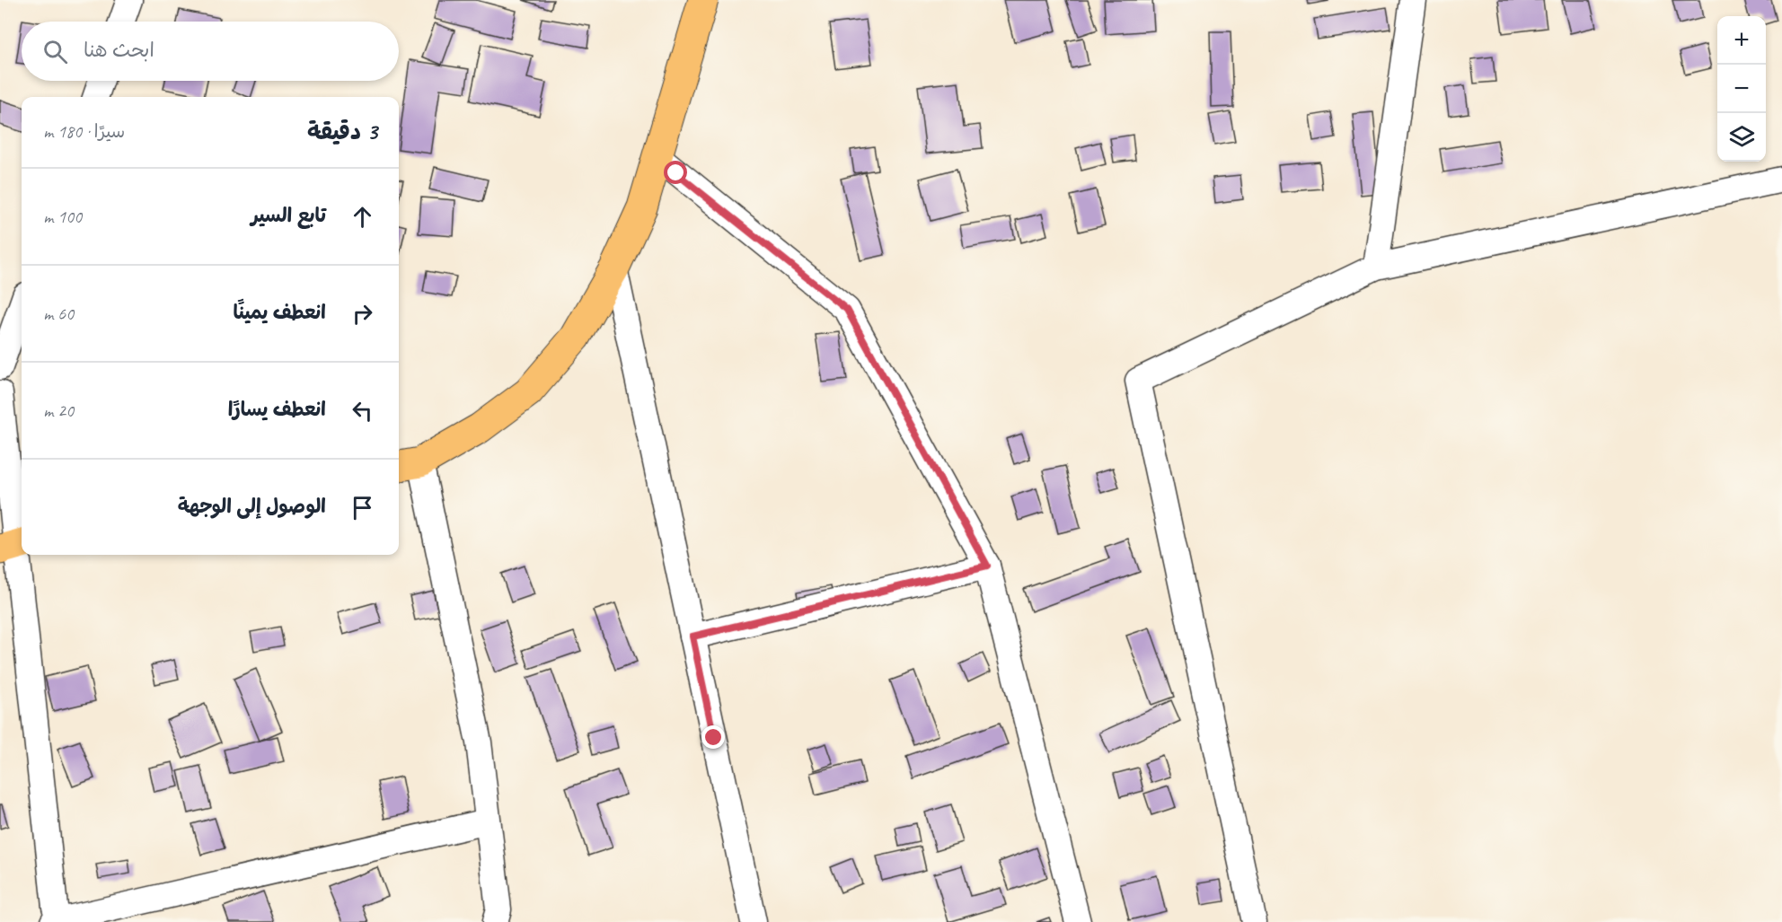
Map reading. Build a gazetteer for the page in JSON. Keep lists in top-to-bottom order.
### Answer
{
  "page": {
    "map_buttons": ["+", "−"],
    "search": "ابحث هنا",
    "heading": ["3 دقيقة", "سيرًا · 180 m"],
    "list": [
      ["تابع السير", "100 m"],
      ["انعطف يمينًا", "60 m"],
      ["انعطف يسارًا", "20 m"],
      "الوصول إلى الوجهة"
    ]
  }
}
